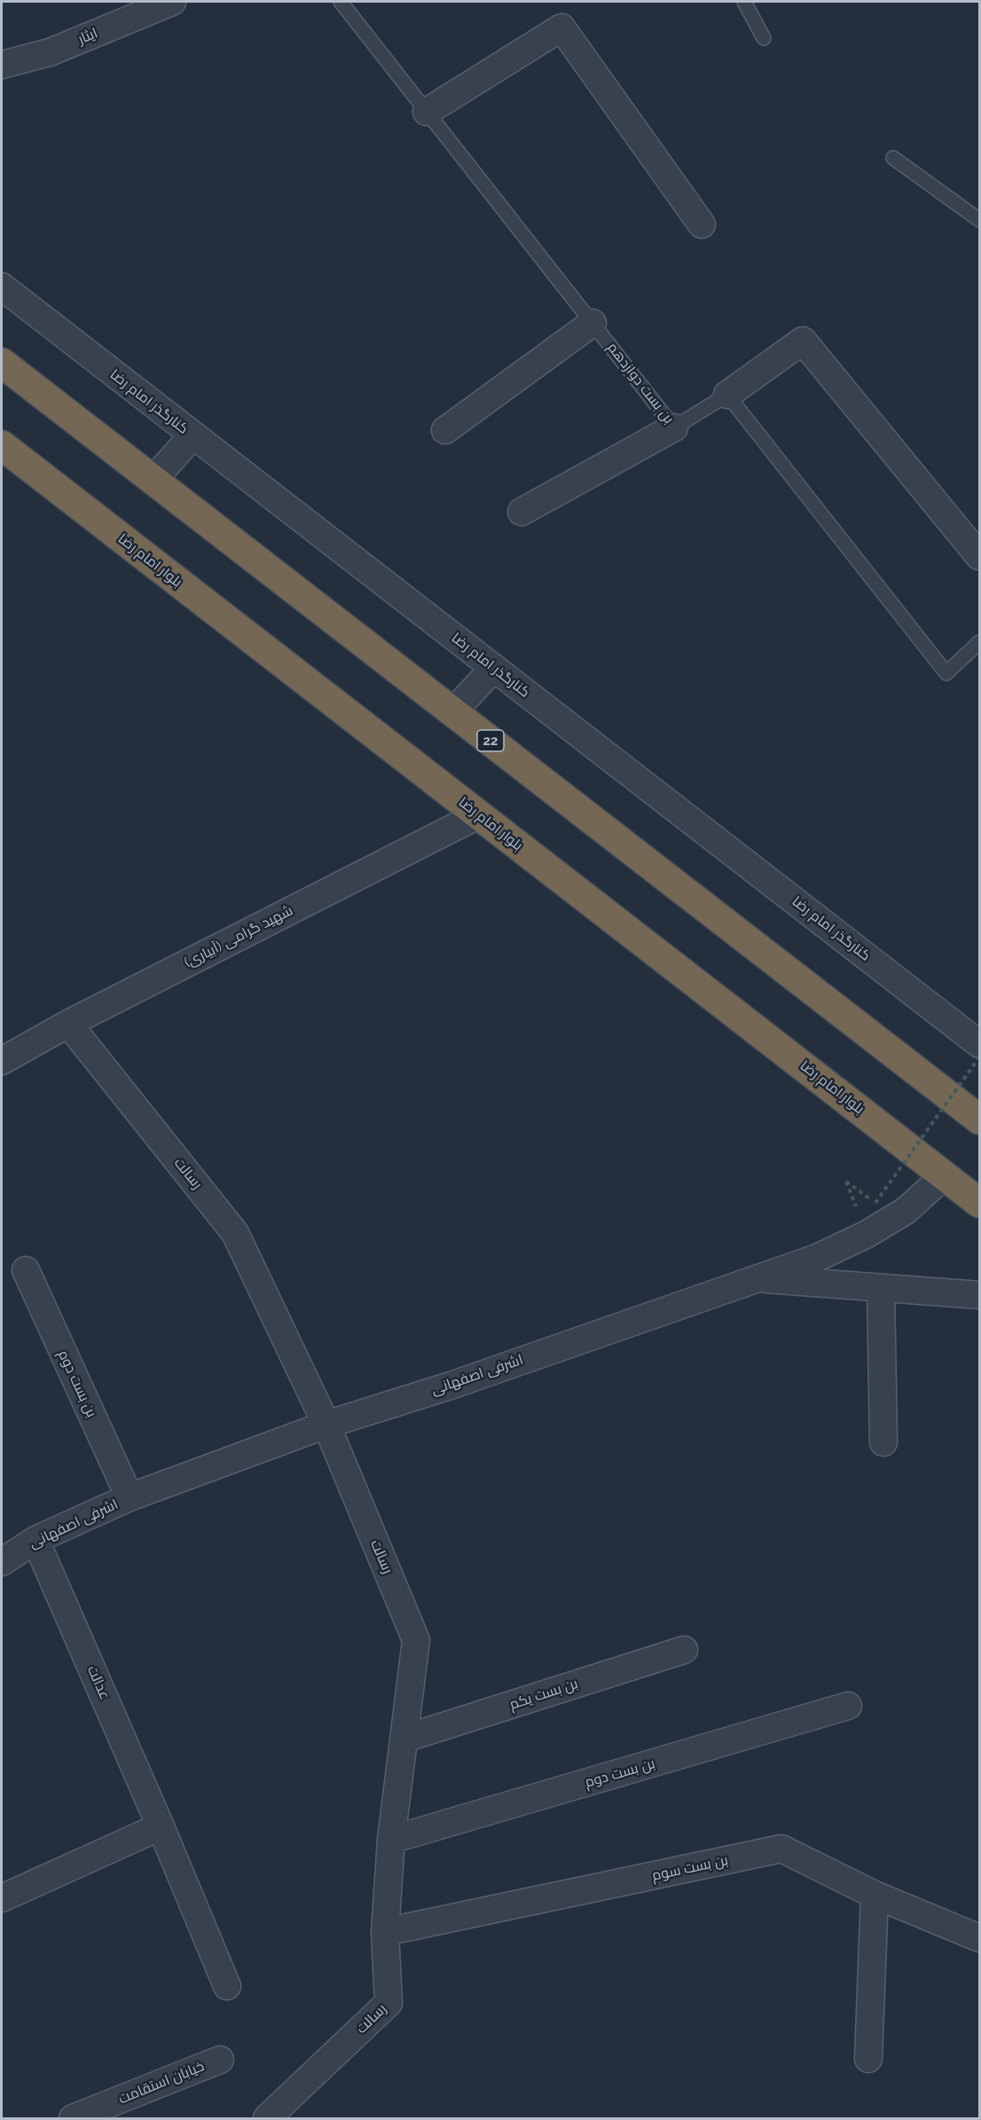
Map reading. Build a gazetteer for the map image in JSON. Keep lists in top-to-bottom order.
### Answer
{
  "streets": {
    "highway": ["بلوار امام رضا", "22"],
    "street": [
      "ایثار",
      "کنارگذر امام رضا",
      "شهید گرامی (آبیاری)",
      "رسالت",
      "اشرفی اصفهانی",
      "بن بست دوم",
      "عدالت",
      "بن بست یکم",
      "بن بست سوم",
      "خیابان استقامت"
    ],
    "lane": ["بن بست دوازدهم"]
  },
  "crossings": [
    ["بلوار امام رضا", "شهید گرامی (آبیاری)"],
    ["بلوار امام رضا", "اشرفی اصفهانی"],
    ["شهید گرامی (آبیاری)", "رسالت"],
    ["رسالت", "اشرفی اصفهانی"],
    ["رسالت", "بن بست دوم"],
    ["رسالت", "بن بست یکم"],
    ["رسالت", "بن بست سوم"],
    ["اشرفی اصفهانی", "بن بست دوم"],
    ["اشرفی اصفهانی", "عدالت"]
  ]
}
